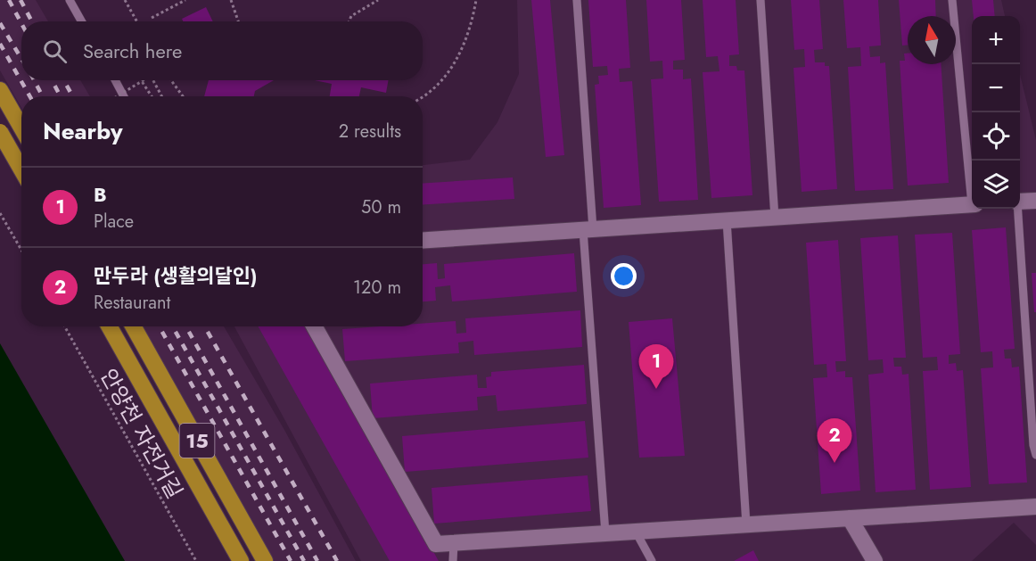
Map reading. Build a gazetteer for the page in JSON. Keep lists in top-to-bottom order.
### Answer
{
  "streets": {
    "highway": ["15"],
    "path": ["안양천 자전거길"]
  },
  "north": "top",
  "page": {
    "map_buttons": ["+", "−"],
    "search": "Search here",
    "heading": ["Nearby", "2 results"],
    "list": [
      {
        "mark": "1",
        "name": "B",
        "note": "Place",
        "value": "50 m"
      },
      {
        "mark": "2",
        "name": "만두라 (생활의달인)",
        "note": "Restaurant",
        "value": "120 m"
      }
    ],
    "pins": ["1", "2"]
  }
}
